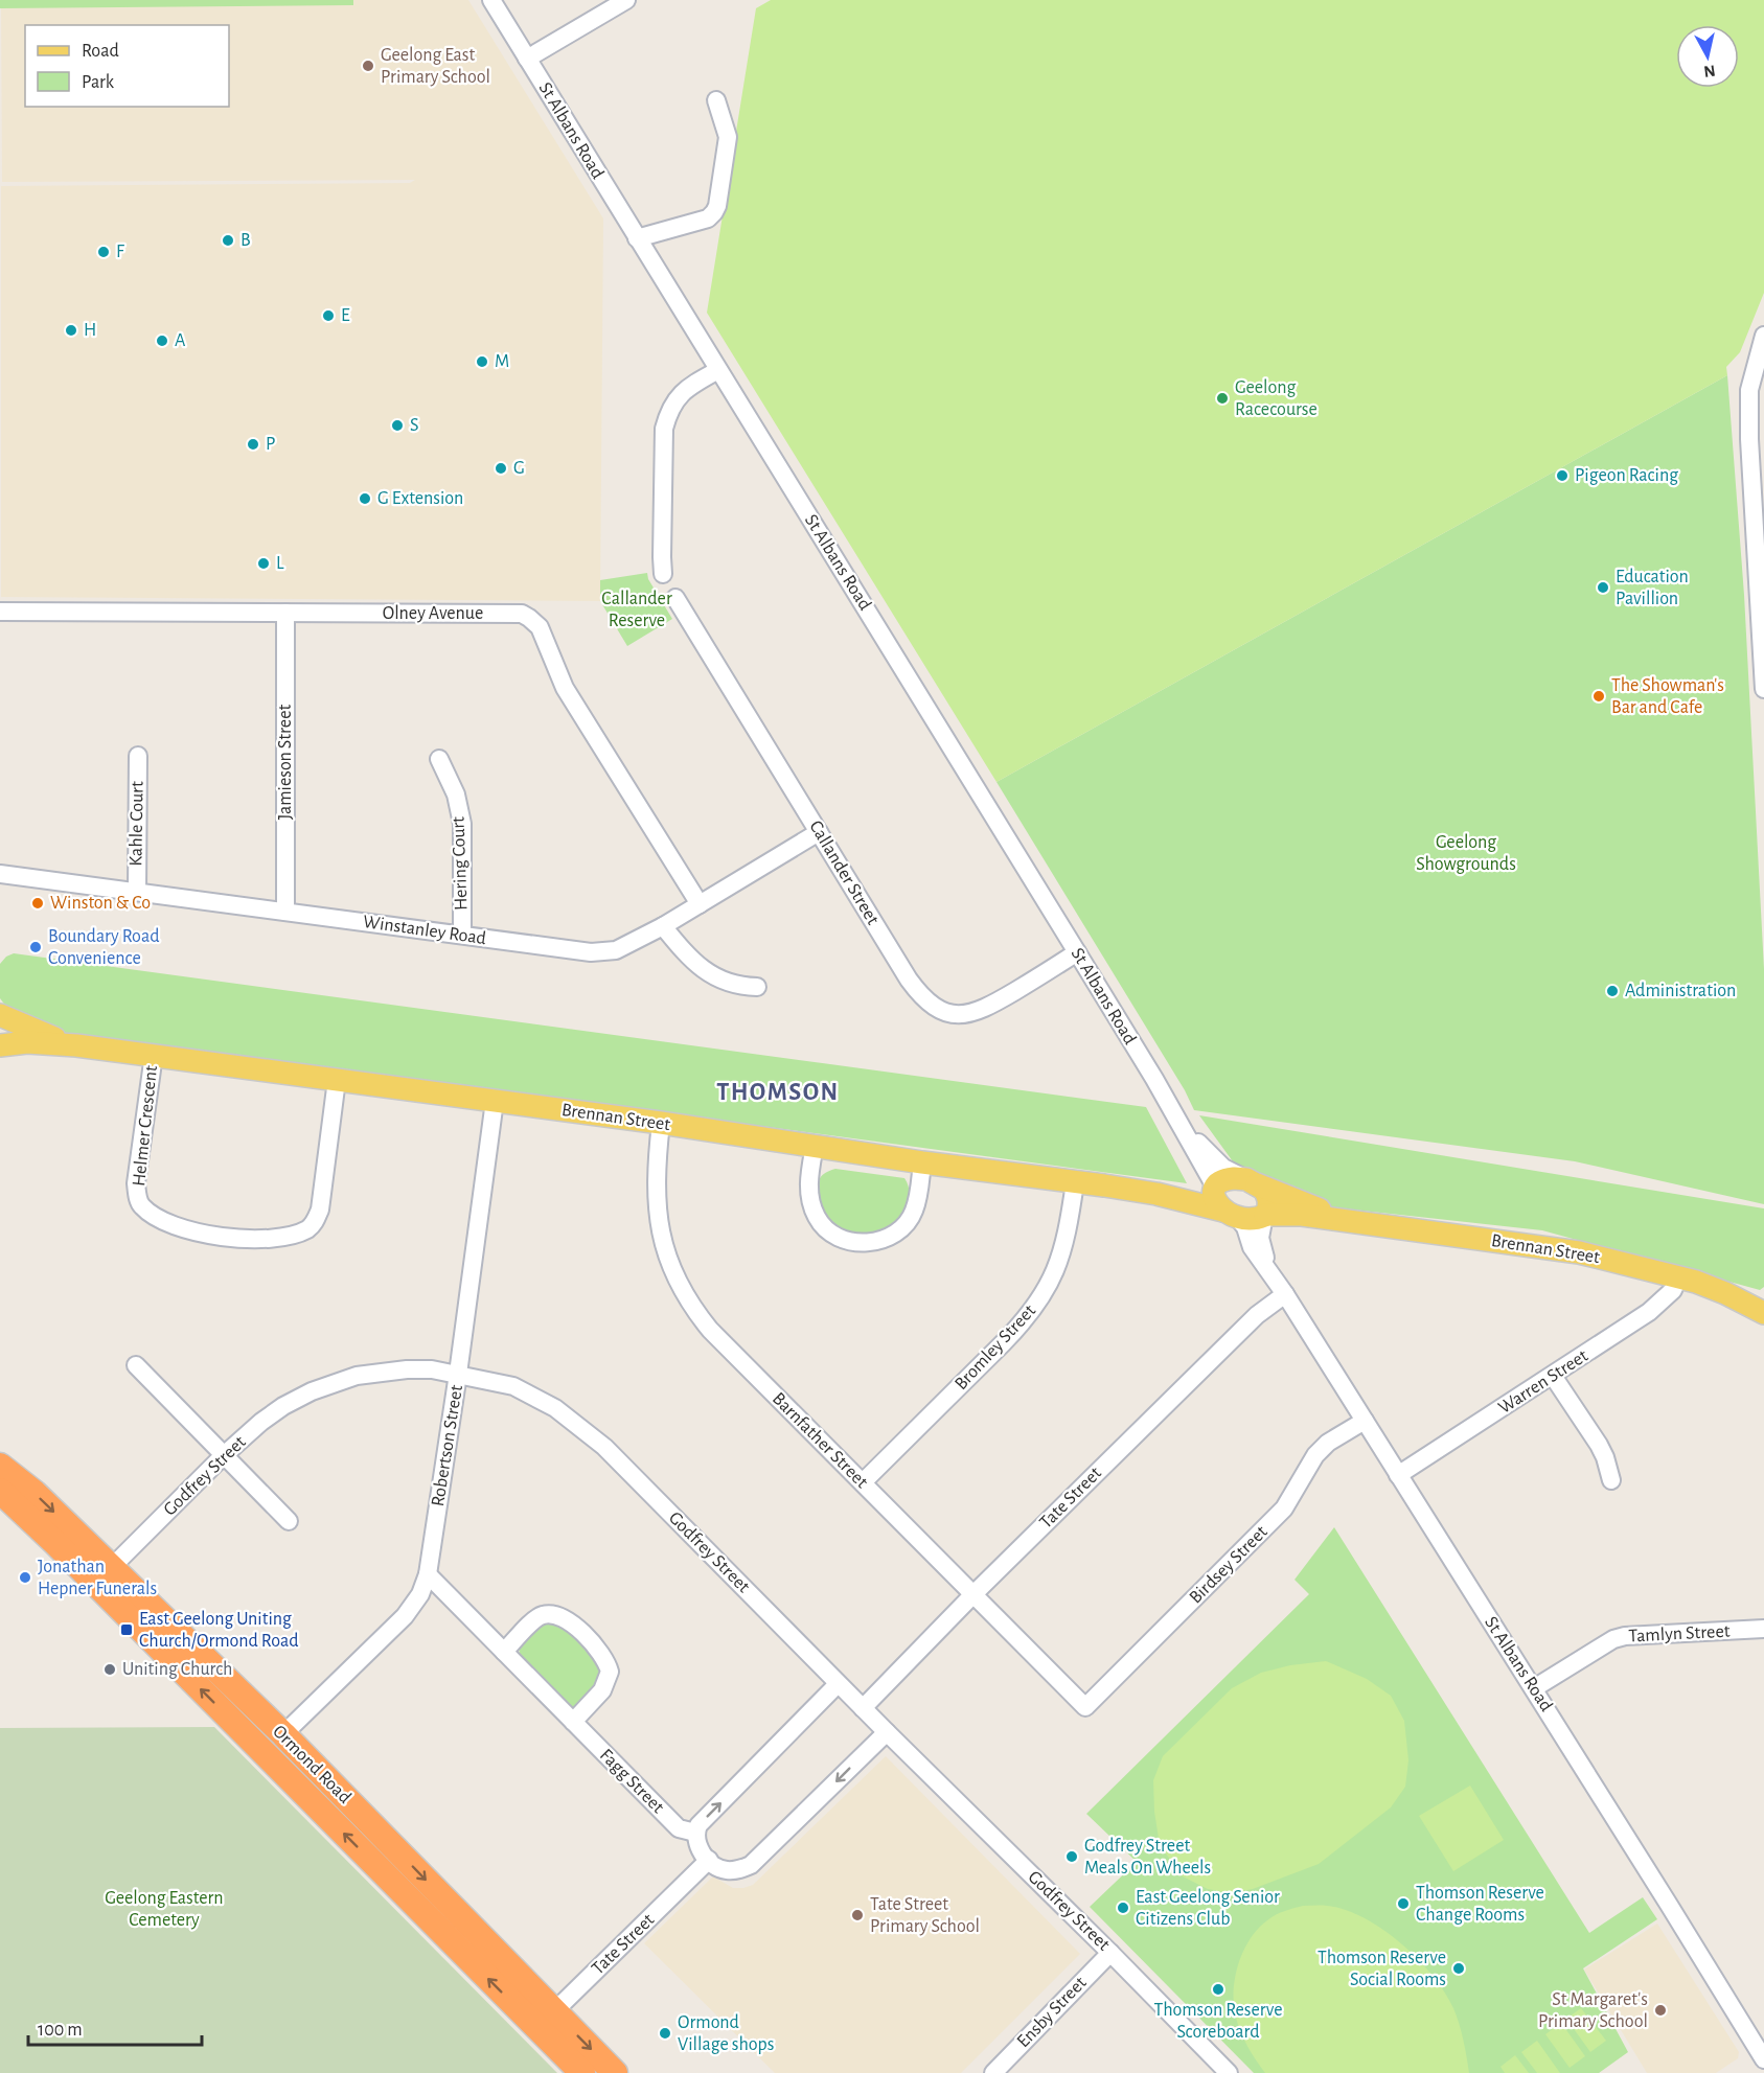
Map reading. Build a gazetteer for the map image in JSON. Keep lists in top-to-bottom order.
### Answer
{
  "streets": {
    "highway": ["Ormond Road"],
    "main road": ["Brennan Street"],
    "street": [
      "St Albans Road",
      "Olney Avenue",
      "Jamieson Street",
      "Kahle Court",
      "Hering Court",
      "Callander Street",
      "Winstanley Road",
      "Helmer Crescent",
      "Bromley Street",
      "Warren Street",
      "Barnfather Street",
      "Robertson Street",
      "Godfrey Street",
      "Tate Street",
      "Birdsey Street",
      "Tamlyn Street",
      "Fagg Street",
      "Ensby Street"
    ]
  },
  "crossings": [
    ["St Albans Road", "Callander Street"],
    ["St Albans Road", "Brennan Street"],
    ["St Albans Road", "Warren Street"],
    ["St Albans Road", "Tate Street"],
    ["St Albans Road", "Birdsey Street"],
    ["St Albans Road", "Tamlyn Street"],
    ["Olney Avenue", "Jamieson Street"],
    ["Olney Avenue", "Winstanley Road"],
    ["Jamieson Street", "Winstanley Road"],
    ["Kahle Court", "Winstanley Road"],
    ["Hering Court", "Winstanley Road"],
    ["Callander Street", "Winstanley Road"],
    ["Brennan Street", "Helmer Crescent"],
    ["Brennan Street", "Bromley Street"],
    ["Brennan Street", "Warren Street"],
    ["Brennan Street", "Barnfather Street"],
    ["Brennan Street", "Robertson Street"],
    ["Bromley Street", "Barnfather Street"],
    ["Barnfather Street", "Tate Street"],
    ["Barnfather Street", "Birdsey Street"],
    ["Robertson Street", "Godfrey Street"],
    ["Robertson Street", "Ormond Road"],
    ["Robertson Street", "Fagg Street"],
    ["Godfrey Street", "Tate Street"],
    ["Godfrey Street", "Ormond Road"],
    ["Godfrey Street", "Ensby Street"],
    ["Tate Street", "Ormond Road"]
  ],
  "districts": ["THOMSON"],
  "parks": ["Callander Reserve", "Geelong Showgrounds", "Geelong Eastern Cemetery"],
  "places": {
    "other": [
      "Geelong East Primary School",
      "B",
      "F",
      "E",
      "H",
      "A",
      "M",
      "Geelong Racecourse",
      "S",
      "P",
      "G",
      "Pigeon Racing",
      "G Extension",
      "L",
      "Education Pavillion",
      "The Showman's Bar and Cafe",
      "Winston & Co",
      "Boundary Road Convenience",
      "Administration",
      "Jonathan Hepner Funerals",
      "Uniting Church",
      "Godfrey Street Meals On Wheels",
      "Thomson Reserve Change Rooms",
      "East Geelong Senior Citizens Club",
      "Tate Street Primary School",
      "Thomson Reserve Social Rooms",
      "Thomson Reserve Scoreboard",
      "St Margaret's Primary School",
      "Ormond Village shops"
    ],
    "transit": ["East Geelong Uniting Church/Ormond Road"]
  },
  "legend": ["Road", "Park"],
  "scale_bar": "100 m",
  "north": "bottom"
}
